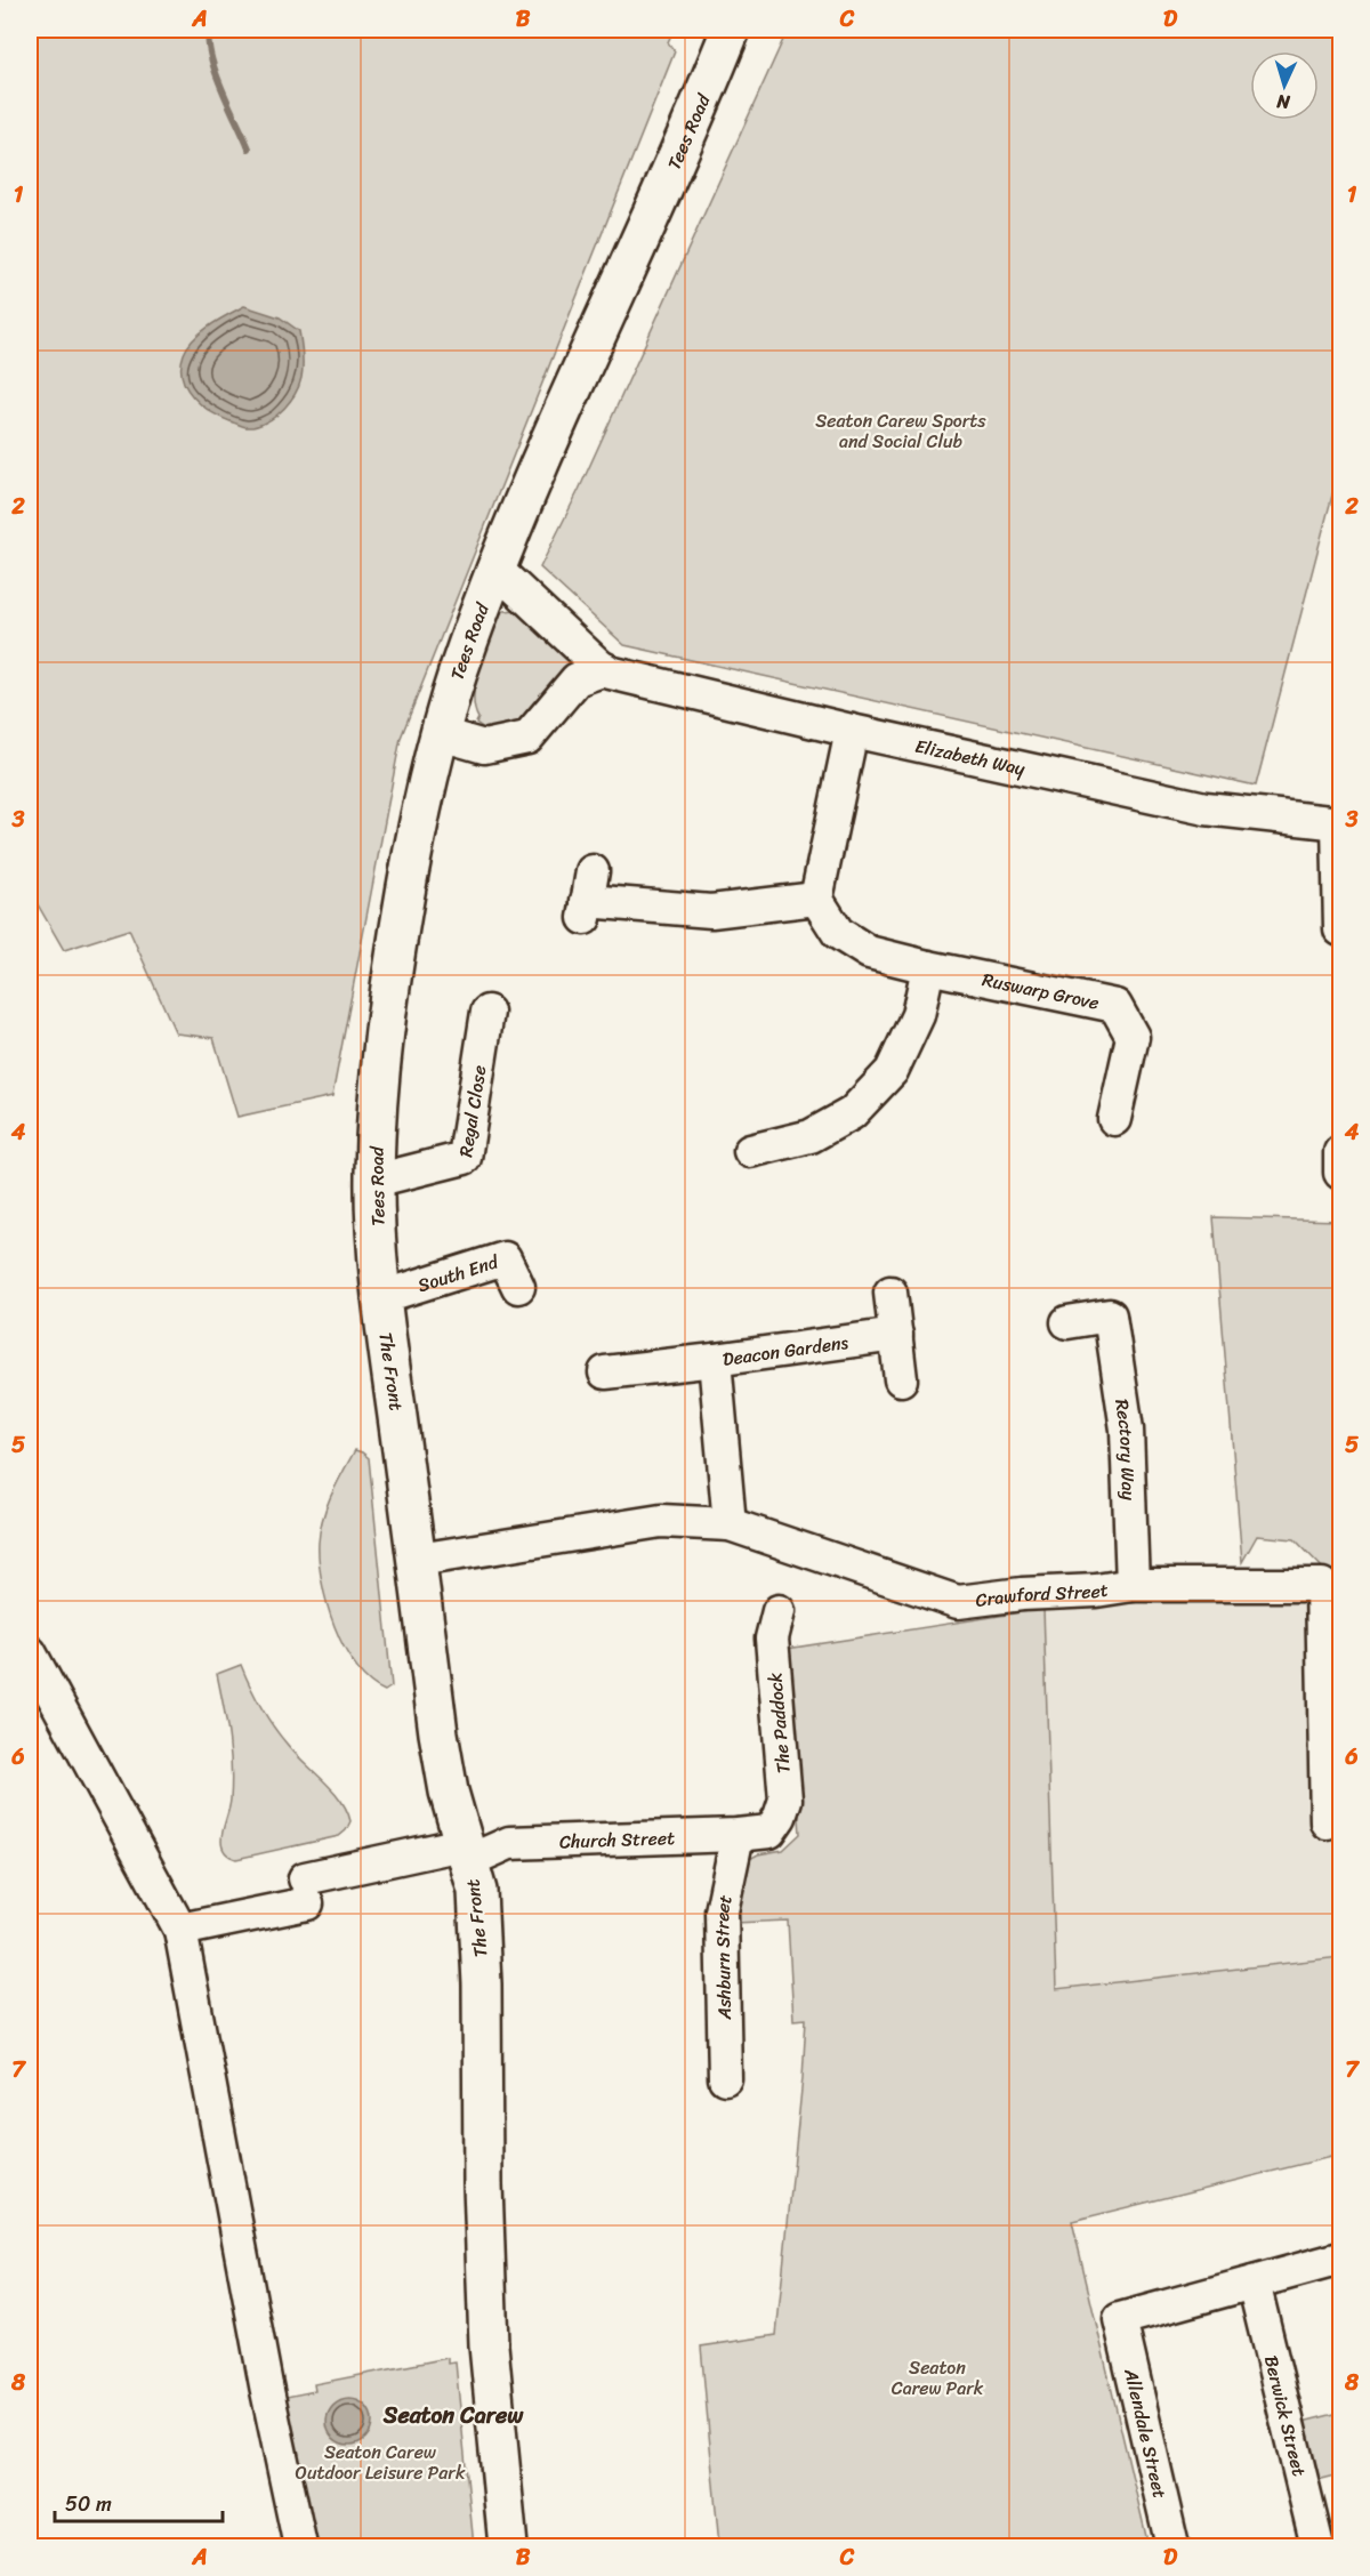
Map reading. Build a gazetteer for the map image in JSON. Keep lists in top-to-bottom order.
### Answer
{
  "streets": {
    "main road": ["Tees Road", "The Front"],
    "street": [
      "Elizabeth Way",
      "Ruswarp Grove",
      "Regal Close",
      "South End",
      "Deacon Gardens",
      "Rectory Way",
      "Crawford Street",
      "The Paddock",
      "Church Street",
      "Ashburn Street",
      "Berwick Street",
      "Allendale Street"
    ]
  },
  "crossings": [
    ["Tees Road", "Elizabeth Way"],
    ["Tees Road", "Regal Close"],
    ["Tees Road", "South End"],
    ["Tees Road", "The Front"],
    ["South End", "The Front"],
    ["Deacon Gardens", "Crawford Street"],
    ["The Front", "Crawford Street"],
    ["The Front", "Church Street"],
    ["Rectory Way", "Crawford Street"],
    ["The Paddock", "Church Street"],
    ["Church Street", "Ashburn Street"],
    ["Berwick Street", "Allendale Street"]
  ],
  "districts": ["Seaton Carew"],
  "parks": ["Seaton Carew Sports and Social Club", "Seaton Carew Park", "Seaton Carew Outdoor Leisure Park"],
  "scale_bar": "50 m",
  "north": "bottom",
  "grid": {
    "columns": [
      "A",
      "B",
      "C",
      "D"
    ],
    "rows": [
      "1",
      "2",
      "3",
      "4",
      "5",
      "6",
      "7",
      "8"
    ]
  }
}
